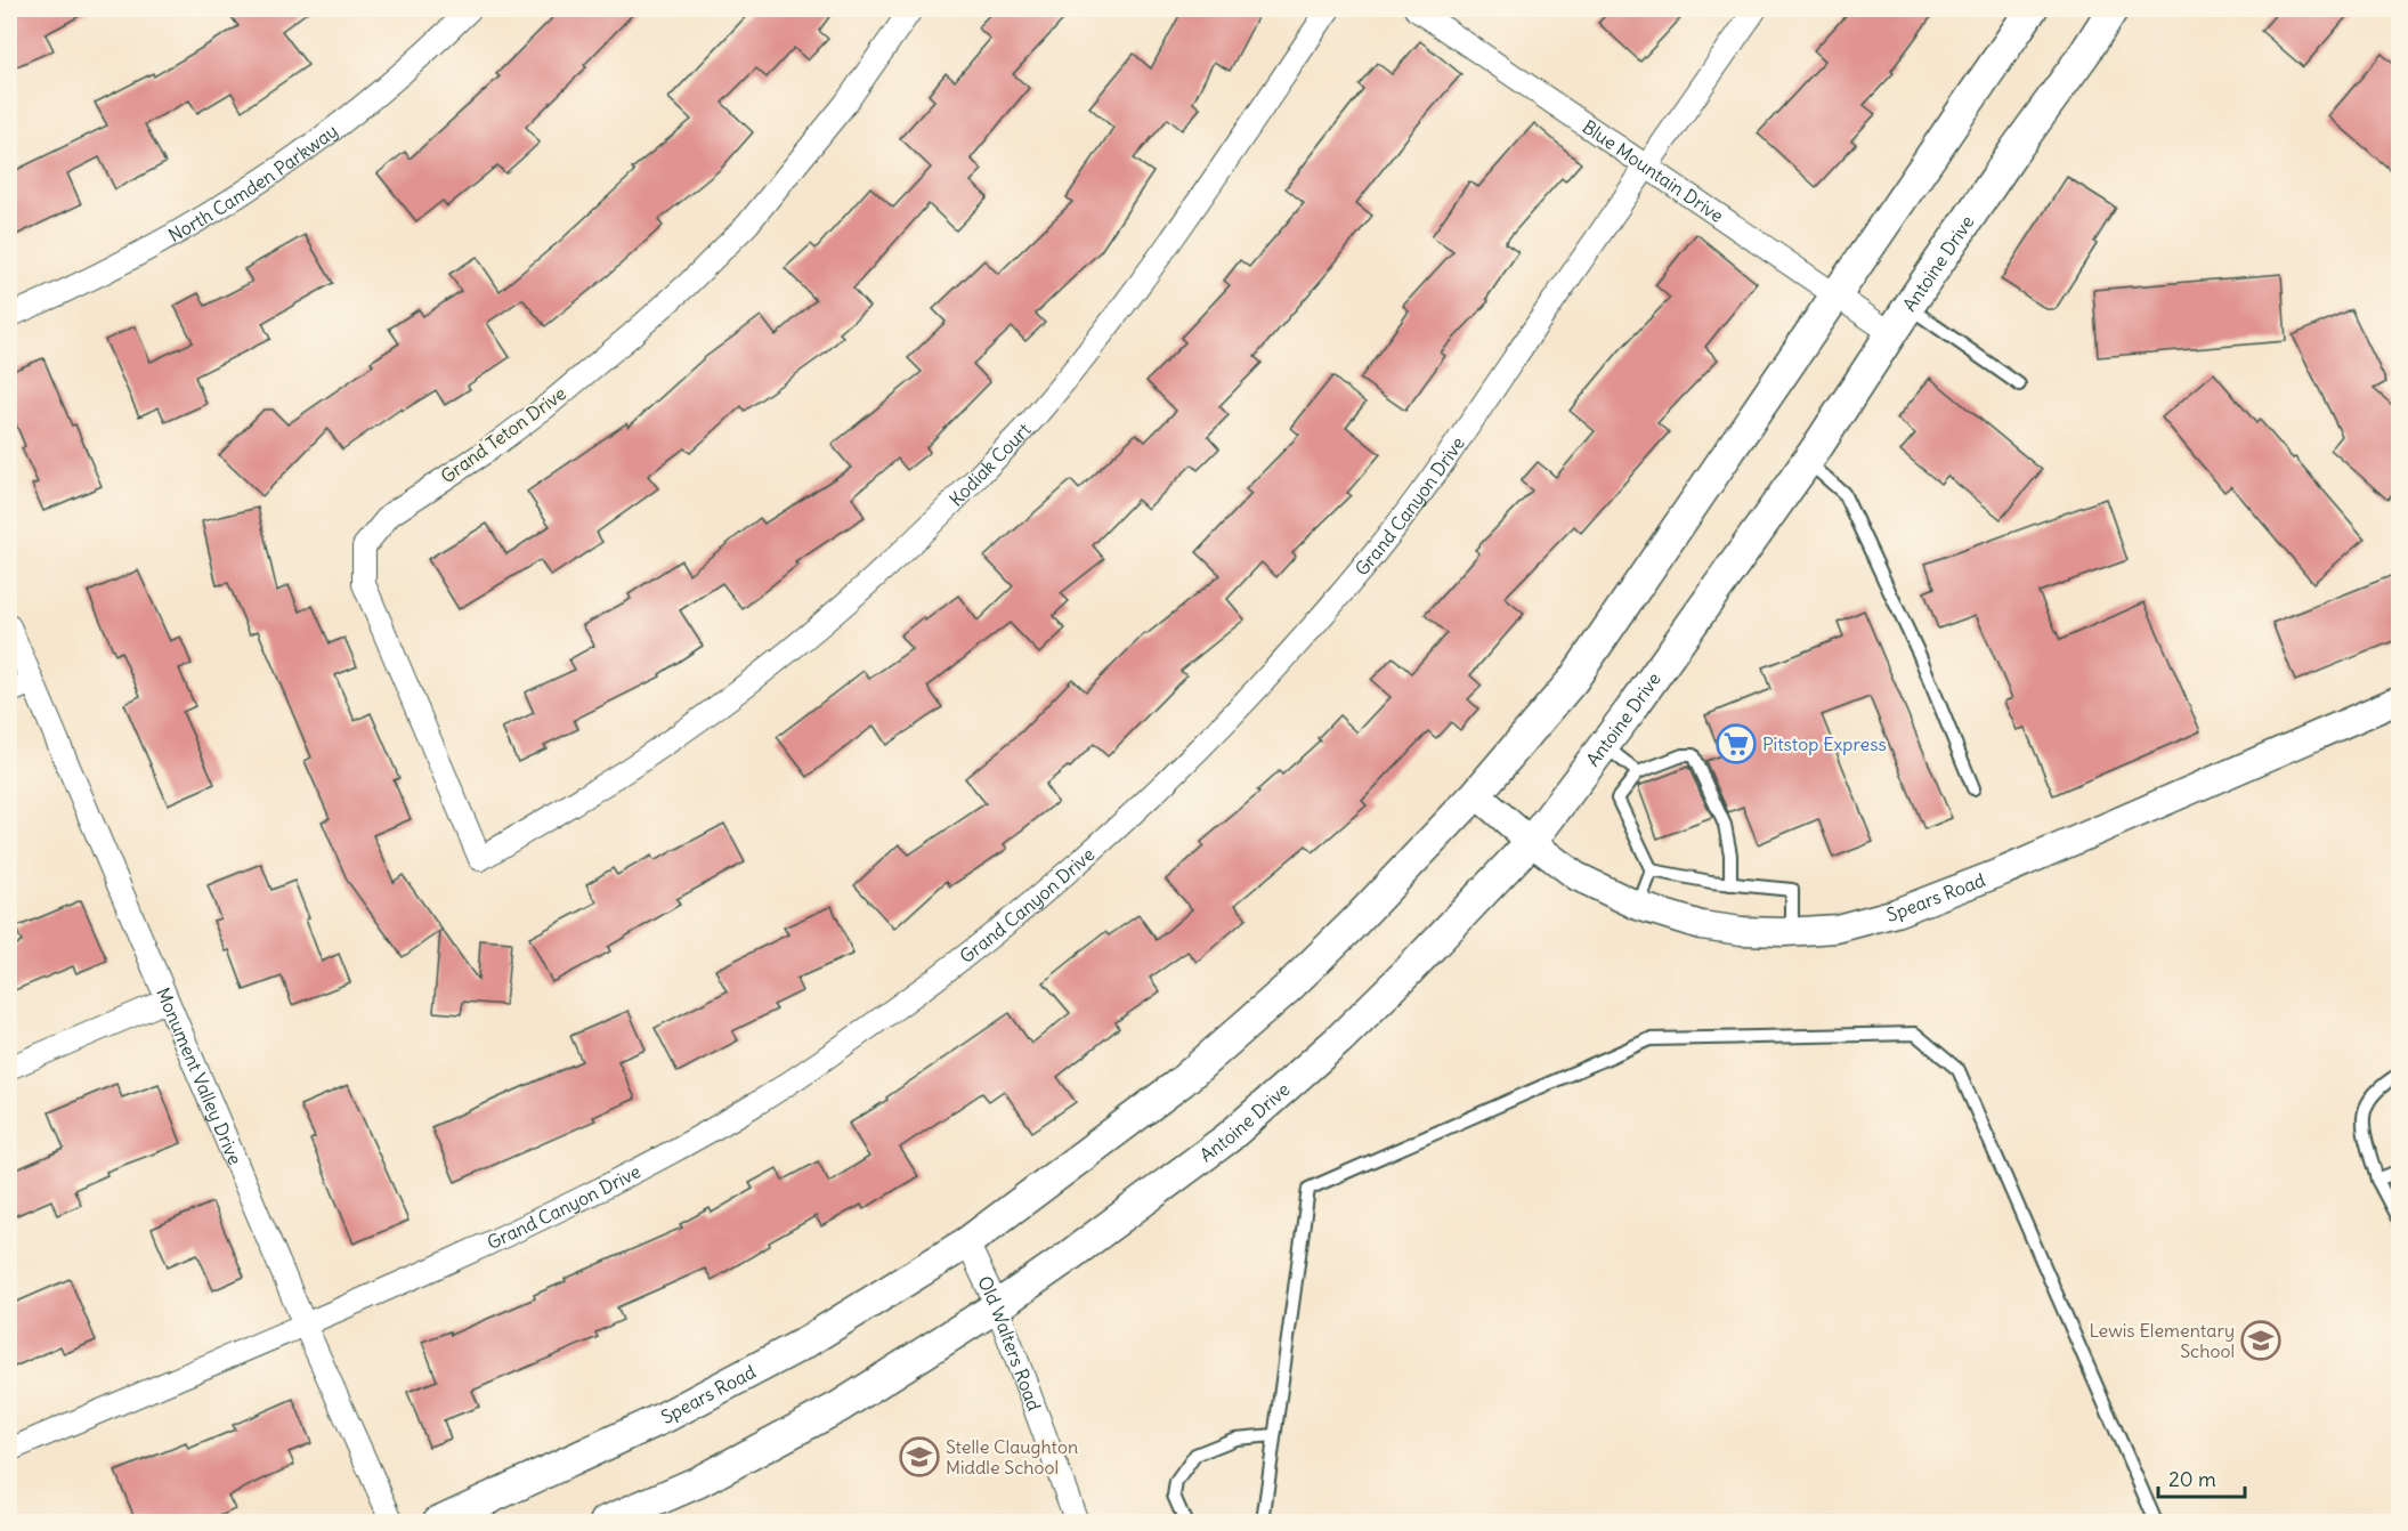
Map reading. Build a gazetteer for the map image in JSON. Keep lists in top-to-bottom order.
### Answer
{
  "streets": {
    "main road": ["Antoine Drive", "Spears Road"],
    "street": [
      "Blue Mountain Drive",
      "North Camden Parkway",
      "Grand Teton Drive",
      "Kodiak Court",
      "Grand Canyon Drive",
      "Monument Valley Drive",
      "Old Walters Road"
    ]
  },
  "crossings": [
    ["Blue Mountain Drive", "Antoine Drive"],
    ["Blue Mountain Drive", "Grand Canyon Drive"],
    ["Antoine Drive", "Spears Road"],
    ["Antoine Drive", "Old Walters Road"],
    ["Grand Teton Drive", "Kodiak Court"],
    ["Grand Canyon Drive", "Monument Valley Drive"],
    ["Spears Road", "Old Walters Road"]
  ],
  "places": {
    "supermarket": ["Pitstop Express"],
    "school or university": ["Lewis Elementary School", "Stelle Claughton Middle School"]
  },
  "scale_bar": "20 m"
}
